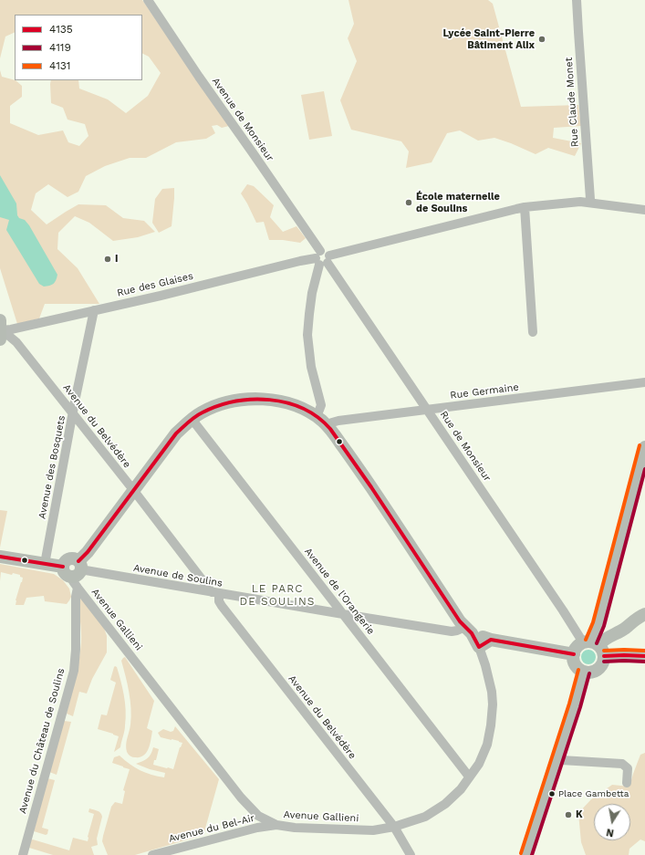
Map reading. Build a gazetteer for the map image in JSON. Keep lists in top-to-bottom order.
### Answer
{
  "streets": {
    "street": [
      "Rue Claude Monet",
      "Avenue de Monsieur",
      "Rue des Glaises",
      "Rue Germaine",
      "Avenue du Belvédère",
      "Rue de Monsieur",
      "Avenue des Bosquets",
      "Avenue de Soulins",
      "Avenue de l'Orangerie",
      "Avenue Gallieni",
      "Avenue du Château de Soulins",
      "Avenue du Bel-Air"
    ]
  },
  "crossings": [
    ["Rue Claude Monet", "Rue des Glaises"],
    ["Avenue de Monsieur", "Rue des Glaises"],
    ["Avenue de Monsieur", "Rue de Monsieur"],
    ["Rue des Glaises", "Avenue du Belvédère"],
    ["Rue des Glaises", "Rue de Monsieur"],
    ["Rue des Glaises", "Avenue des Bosquets"],
    ["Rue Germaine", "Rue de Monsieur"],
    ["Avenue du Belvédère", "Avenue des Bosquets"],
    ["Avenue du Belvédère", "Avenue de Soulins"],
    ["Avenue du Belvédère", "Avenue Gallieni"],
    ["Avenue de Soulins", "Avenue de l'Orangerie"],
    ["Avenue de Soulins", "Avenue Gallieni"],
    ["Avenue de Soulins", "Avenue du Château de Soulins"],
    ["Avenue de l'Orangerie", "Avenue Gallieni"],
    ["Avenue Gallieni", "Avenue du Château de Soulins"],
    ["Avenue Gallieni", "Avenue du Bel-Air"]
  ],
  "districts": ["LE PARC DE SOULINS"],
  "places": [
    "Lycée Saint-Pierre Bâtiment Alix",
    "École maternelle de Soulins",
    "I",
    "Place Gambetta",
    "K"
  ],
  "lines": ["transit line 4135", "transit line 4131", "transit line 4119"],
  "legend": ["4135", "4119", "4131"],
  "north": "bottom"
}
